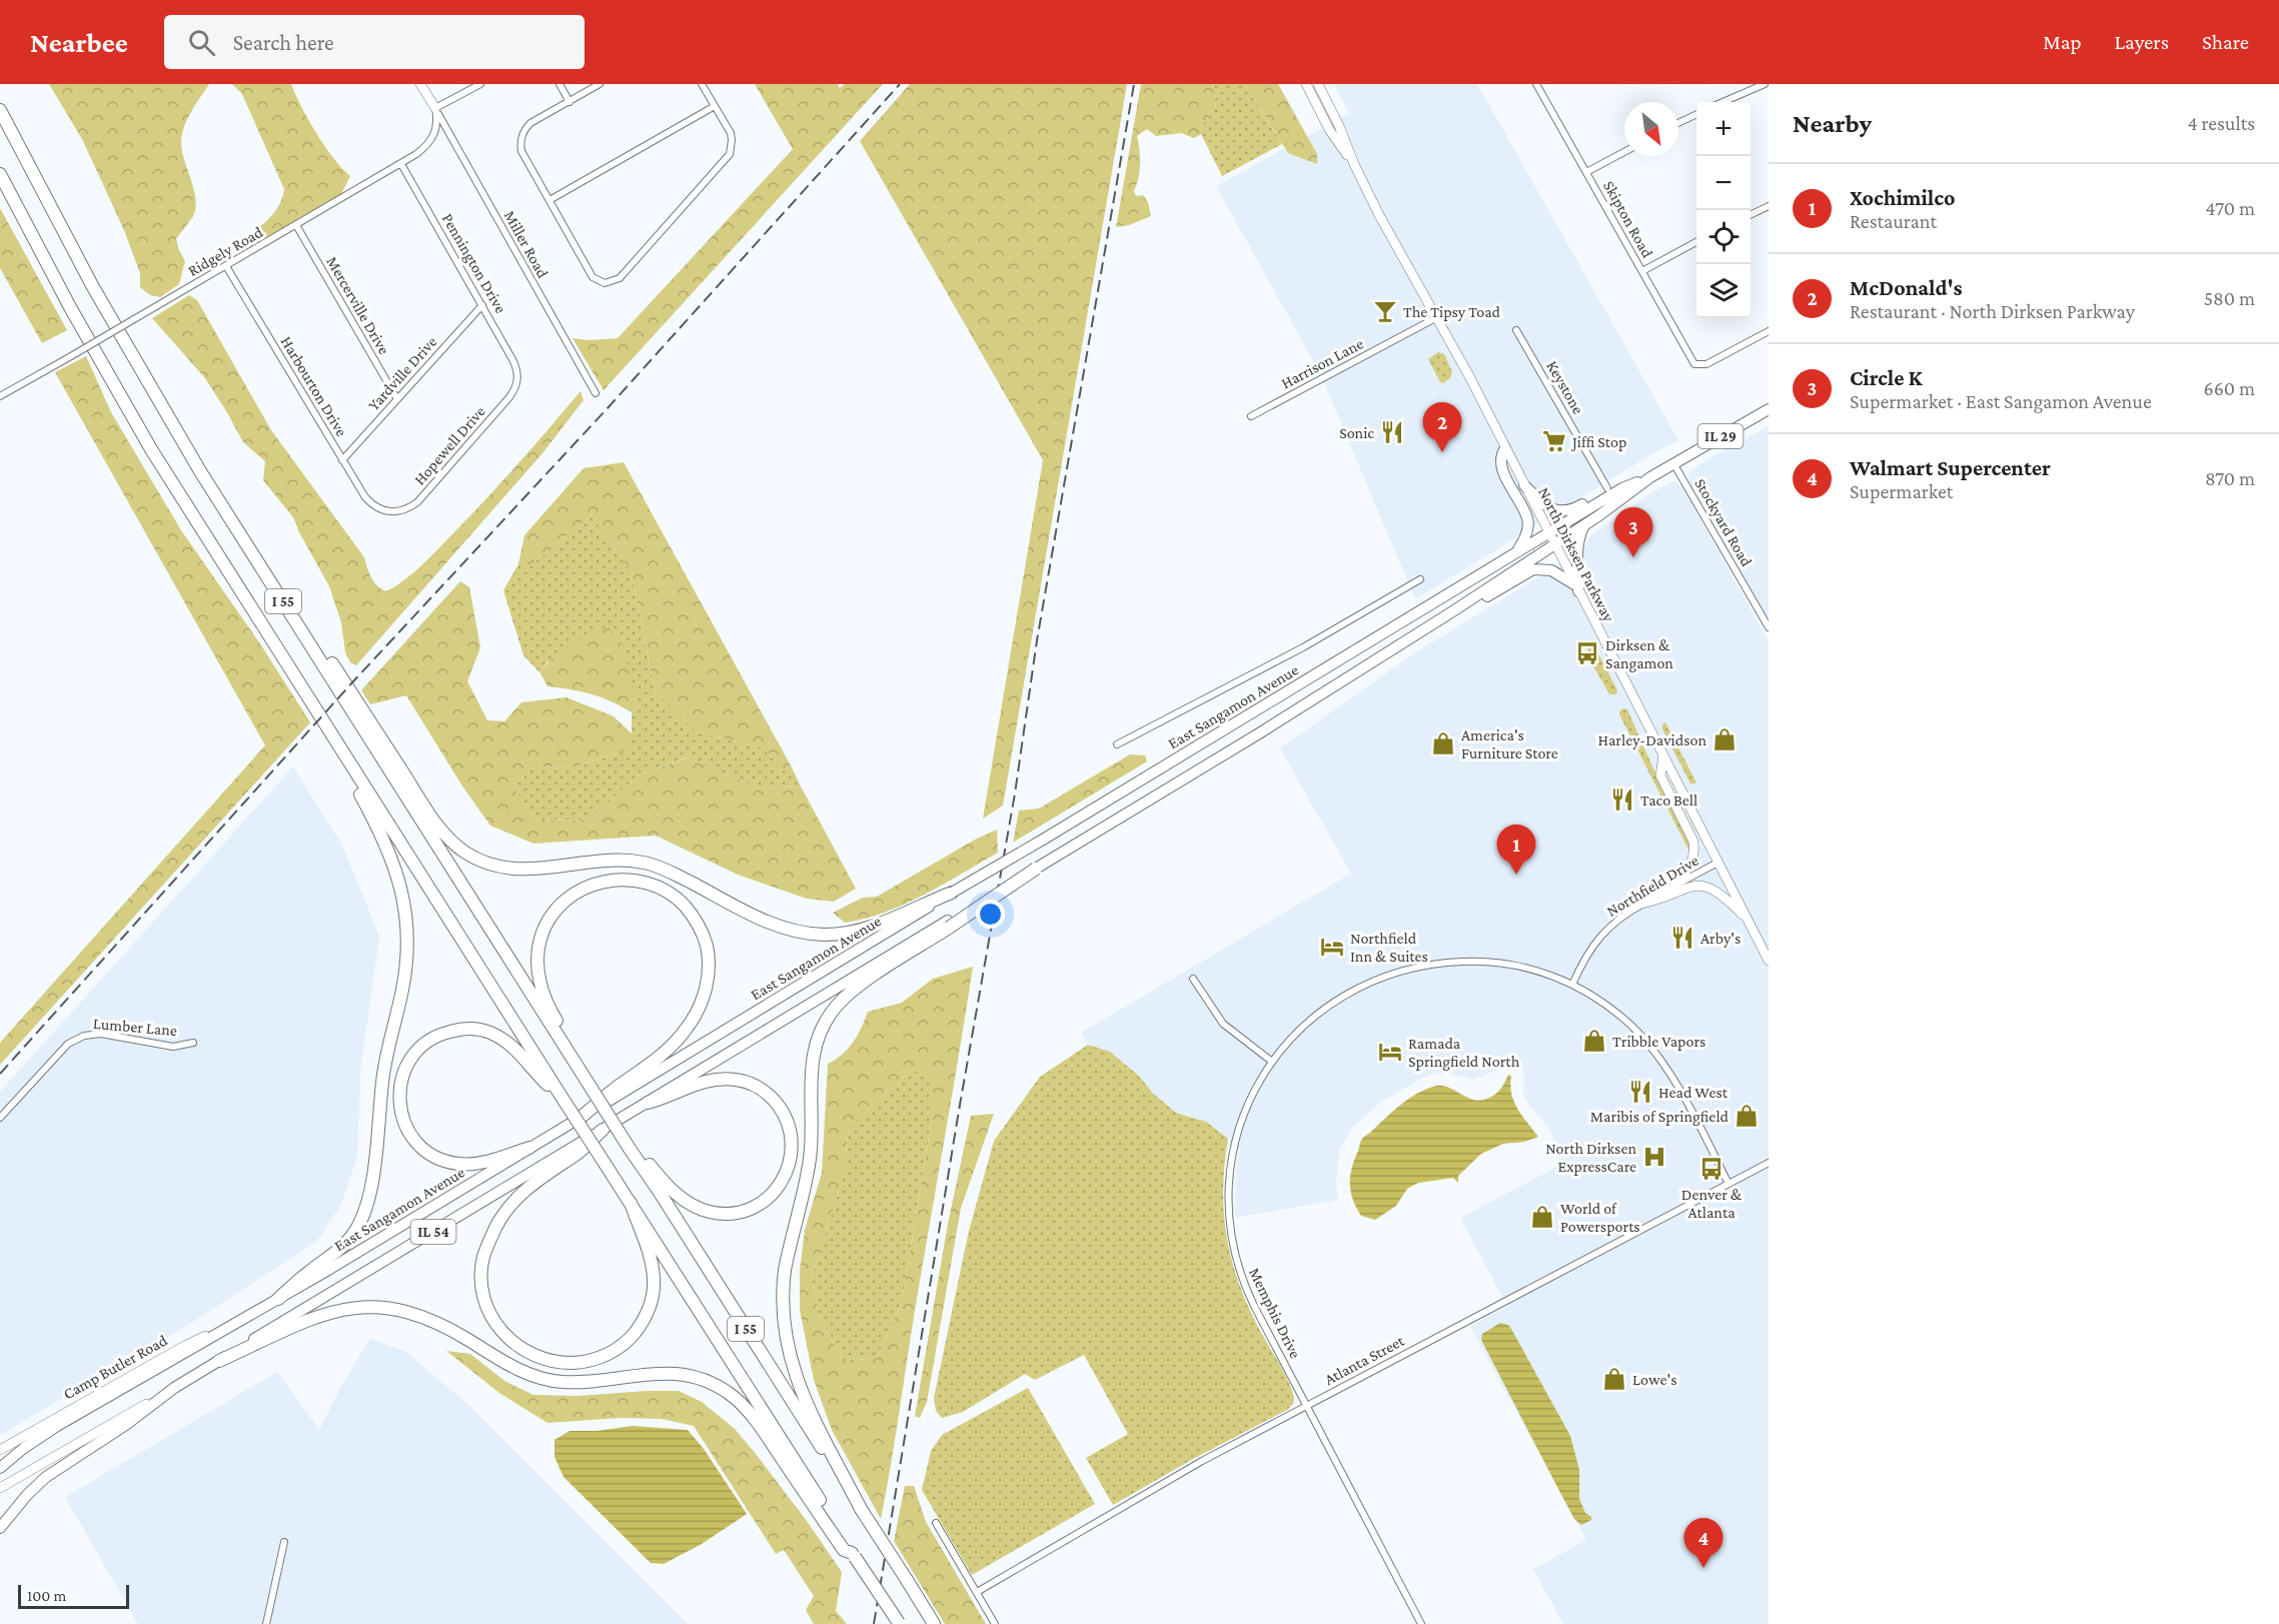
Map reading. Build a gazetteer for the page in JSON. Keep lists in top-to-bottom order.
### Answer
{
  "streets": {
    "highway": ["I 55"],
    "main road": [
      "IL 29",
      "North Dirksen Parkway",
      "East Sangamon Avenue",
      "IL 54",
      "Camp Butler Road"
    ],
    "street": [
      "Skipton Road",
      "Miller Road",
      "Ridgely Road",
      "Pennington Drive",
      "Mercerville Drive",
      "Harrison Lane",
      "Yardville Drive",
      "Harbourton Drive",
      "Keystone",
      "Hopewell Drive",
      "Stockyard Road",
      "Northfield Drive",
      "Lumber Lane",
      "Memphis Drive",
      "Atlanta Street"
    ]
  },
  "crossings": [
    ["Miller Road", "Ridgely Road"],
    ["Ridgely Road", "Pennington Drive"],
    ["Ridgely Road", "Mercerville Drive"],
    ["Ridgely Road", "Harbourton Drive"],
    ["Pennington Drive", "Yardville Drive"],
    ["Pennington Drive", "Hopewell Drive"],
    ["Mercerville Drive", "Yardville Drive"],
    ["Harrison Lane", "North Dirksen Parkway"],
    ["Yardville Drive", "Harbourton Drive"],
    ["Harbourton Drive", "Hopewell Drive"],
    ["Stockyard Road", "East Sangamon Avenue"],
    ["North Dirksen Parkway", "East Sangamon Avenue"],
    ["North Dirksen Parkway", "Northfield Drive"],
    ["East Sangamon Avenue", "Camp Butler Road"],
    ["Memphis Drive", "Atlanta Street"]
  ],
  "places": {
    "bar": ["The Tipsy Toad"],
    "restaurant": [
      "Sonic",
      "Taco Bell",
      "Arby's",
      "Head West"
    ],
    "supermarket": ["Jiffi Stop"],
    "bus stop": ["Dirksen & Sangamon", "Denver & Atlanta"],
    "shop": [
      "Harley-Davidson",
      "America's Furniture Store",
      "Tribble Vapors",
      "Maribis of Springfield",
      "World of Powersports",
      "Lowe's"
    ],
    "hotel": ["Northfield Inn & Suites", "Ramada Springfield North"],
    "hospital": ["North Dirksen ExpressCare"]
  },
  "scale_bar": "100 m",
  "north": "bottom right",
  "page": {
    "header": "Nearbee",
    "search": "Search here",
    "nav": ["Map", "Layers", "Share"],
    "heading": ["Nearby", "4 results"],
    "map_buttons": ["+", "−"],
    "list": [
      {
        "mark": "1",
        "name": "Xochimilco",
        "note": "Restaurant",
        "value": "470 m"
      },
      {
        "mark": "2",
        "name": "McDonald's",
        "note": "Restaurant · North Dirksen Parkway",
        "value": "580 m"
      },
      {
        "mark": "3",
        "name": "Circle K",
        "note": "Supermarket · East Sangamon Avenue",
        "value": "660 m"
      },
      {
        "mark": "4",
        "name": "Walmart Supercenter",
        "note": "Supermarket",
        "value": "870 m"
      }
    ],
    "pins": [
      "2",
      "3",
      "1",
      "4"
    ],
    "scale": "100 m"
  }
}
